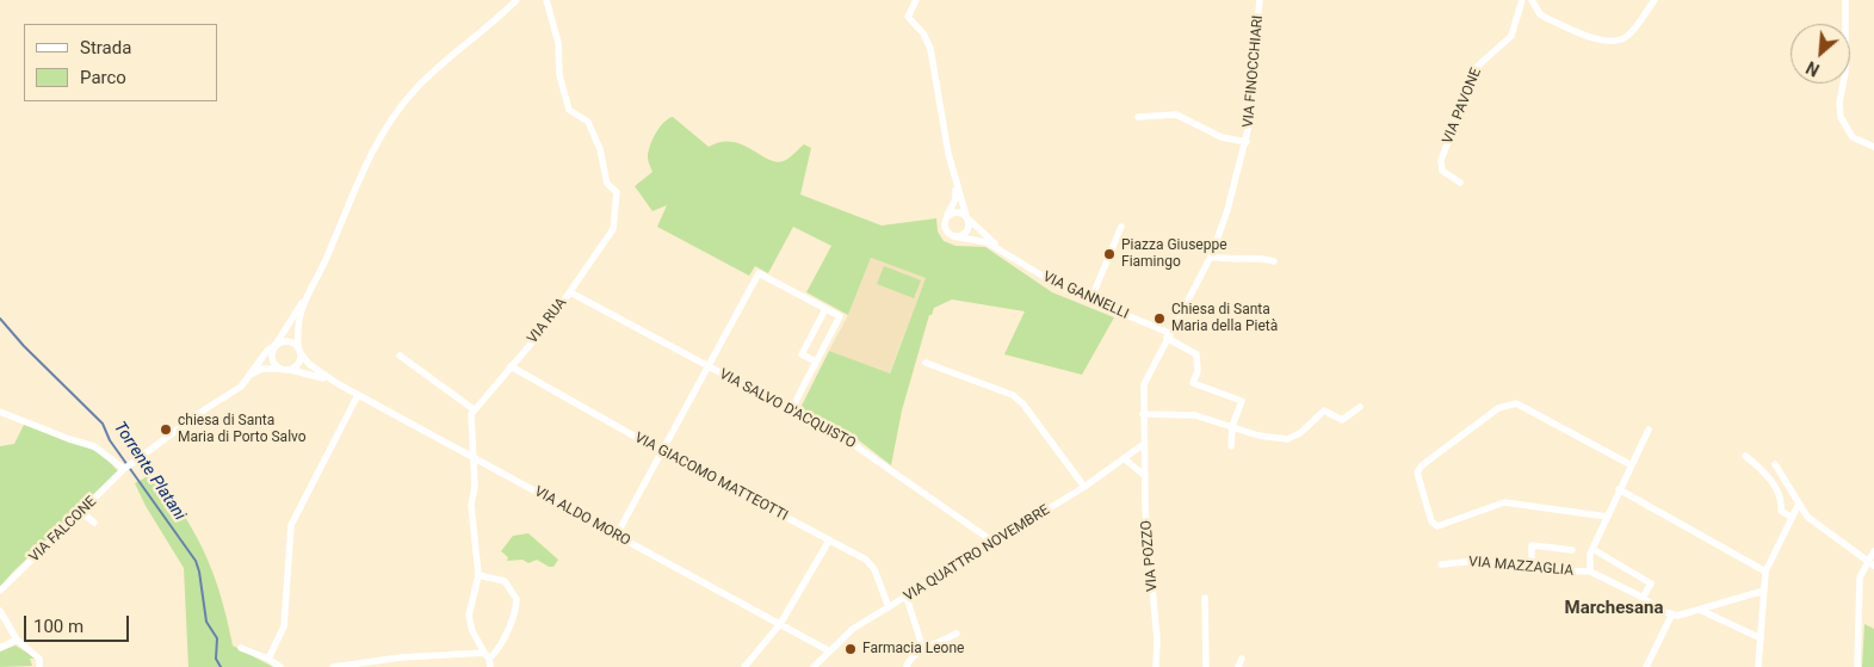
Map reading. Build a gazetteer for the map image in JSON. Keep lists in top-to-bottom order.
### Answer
{
  "streets": {
    "street": [
      "VIA FINOCCHIARI",
      "VIA PAVONE",
      "VIA GANNELLI",
      "VIA RUA",
      "VIA SALVO D'ACQUISTO",
      "VIA GIACOMO MATTEOTTI",
      "VIA ALDO MORO",
      "VIA FALCONE",
      "VIA QUATTRO NOVEMBRE",
      "VIA POZZO",
      "VIA MAZZAGLIA"
    ]
  },
  "crossings": [
    ["VIA FINOCCHIARI", "VIA GANNELLI"],
    ["VIA FINOCCHIARI", "VIA QUATTRO NOVEMBRE"],
    ["VIA FINOCCHIARI", "VIA POZZO"],
    ["VIA RUA", "VIA SALVO D'ACQUISTO"],
    ["VIA RUA", "VIA GIACOMO MATTEOTTI"],
    ["VIA SALVO D'ACQUISTO", "VIA QUATTRO NOVEMBRE"],
    ["VIA GIACOMO MATTEOTTI", "VIA QUATTRO NOVEMBRE"],
    ["VIA ALDO MORO", "VIA QUATTRO NOVEMBRE"],
    ["VIA QUATTRO NOVEMBRE", "VIA POZZO"]
  ],
  "districts": ["Marchesana"],
  "water": ["Torrente Platani"],
  "places": [
    "Piazza Giuseppe Fiamingo",
    "Chiesa di Santa Maria della Pietà",
    "chiesa di Santa Maria di Porto Salvo",
    "Farmacia Leone"
  ],
  "legend": ["Strada", "Parco"],
  "scale_bar": "100 m",
  "north": "bottom left"
}
